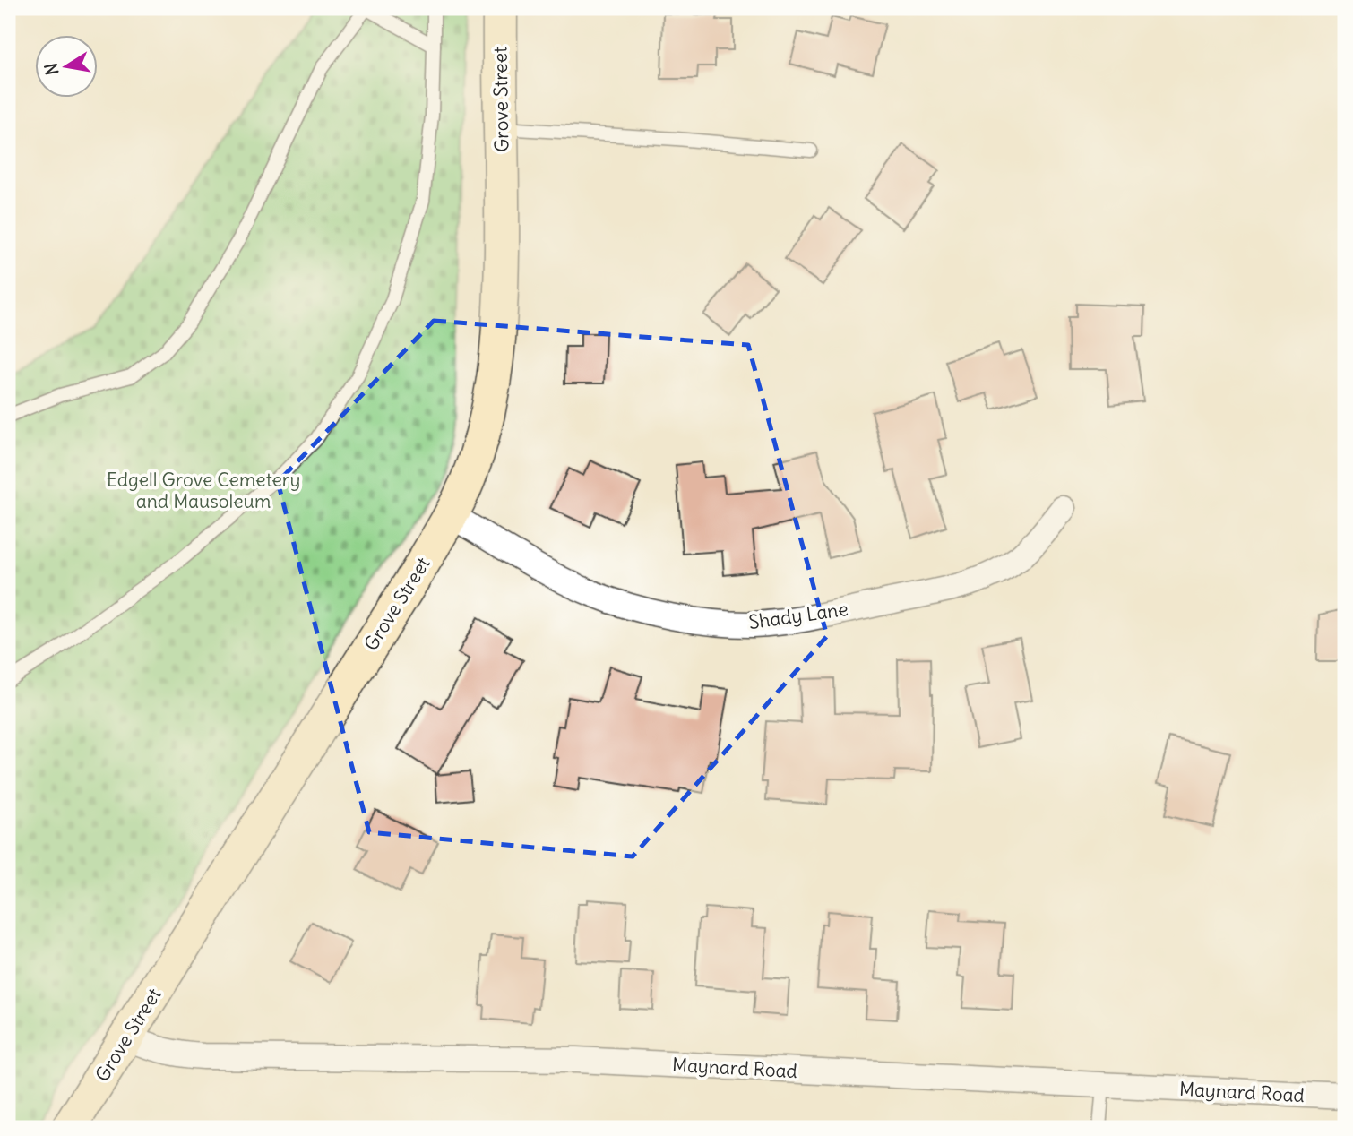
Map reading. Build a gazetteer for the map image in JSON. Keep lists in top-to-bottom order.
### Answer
{
  "streets": {
    "street": ["Grove Street", "Shady Lane", "Maynard Road"]
  },
  "crossings": [
    ["Grove Street", "Shady Lane"],
    ["Grove Street", "Maynard Road"]
  ],
  "parks": ["Edgell Grove Cemetery and Mausoleum"],
  "north": "left"
}
